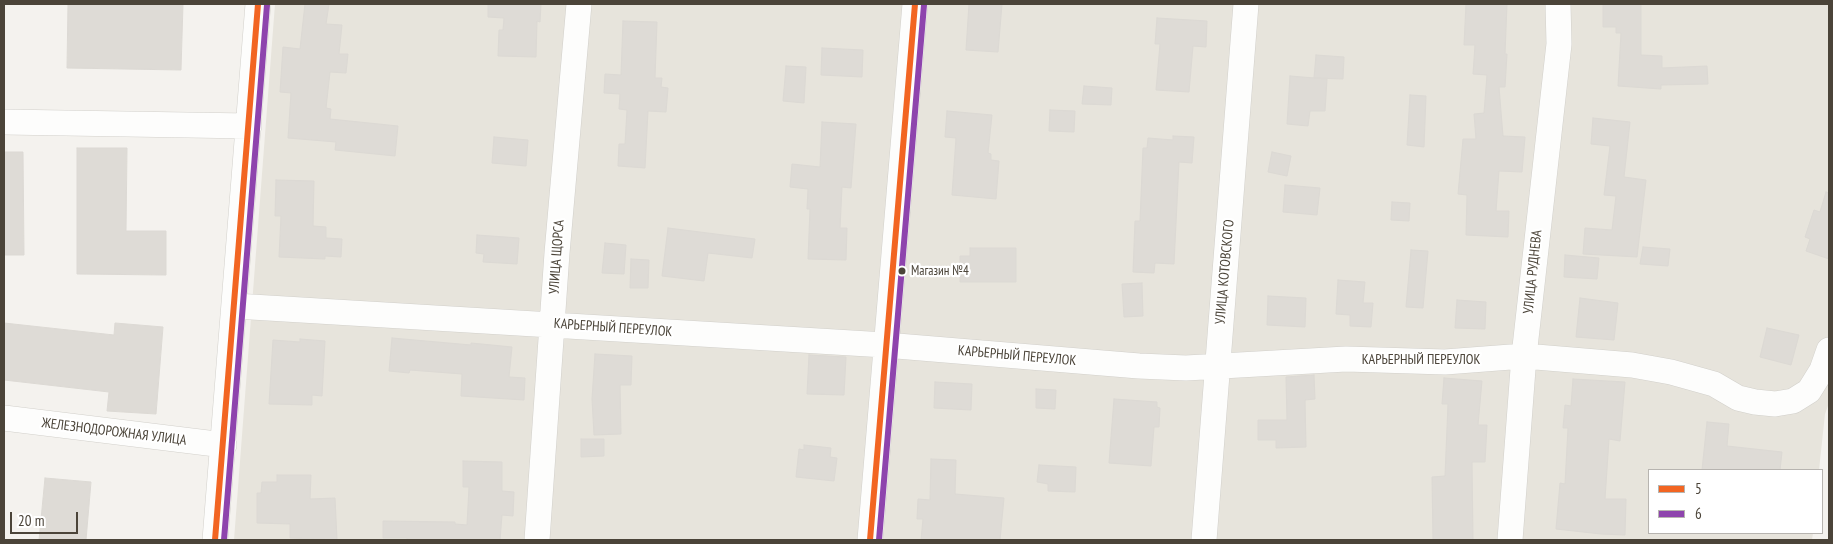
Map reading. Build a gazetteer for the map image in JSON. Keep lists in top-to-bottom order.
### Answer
{
  "streets": {
    "street": [
      "УЛИЦА ЩОРСА",
      "УЛИЦА КОТОВСКОГО",
      "УЛИЦА РУДНЕВА",
      "КАРЬЕРНЫЙ ПЕРЕУЛОК",
      "ЖЕЛЕЗНОДОРОЖНАЯ УЛИЦА"
    ]
  },
  "crossings": [
    ["УЛИЦА ЩОРСА", "КАРЬЕРНЫЙ ПЕРЕУЛОК"],
    ["УЛИЦА КОТОВСКОГО", "КАРЬЕРНЫЙ ПЕРЕУЛОК"],
    ["УЛИЦА РУДНЕВА", "КАРЬЕРНЫЙ ПЕРЕУЛОК"]
  ],
  "places": ["Магазин №4"],
  "lines": ["transit line 5", "transit line 6"],
  "legend": ["5", "6"],
  "scale_bar": "20 m"
}
